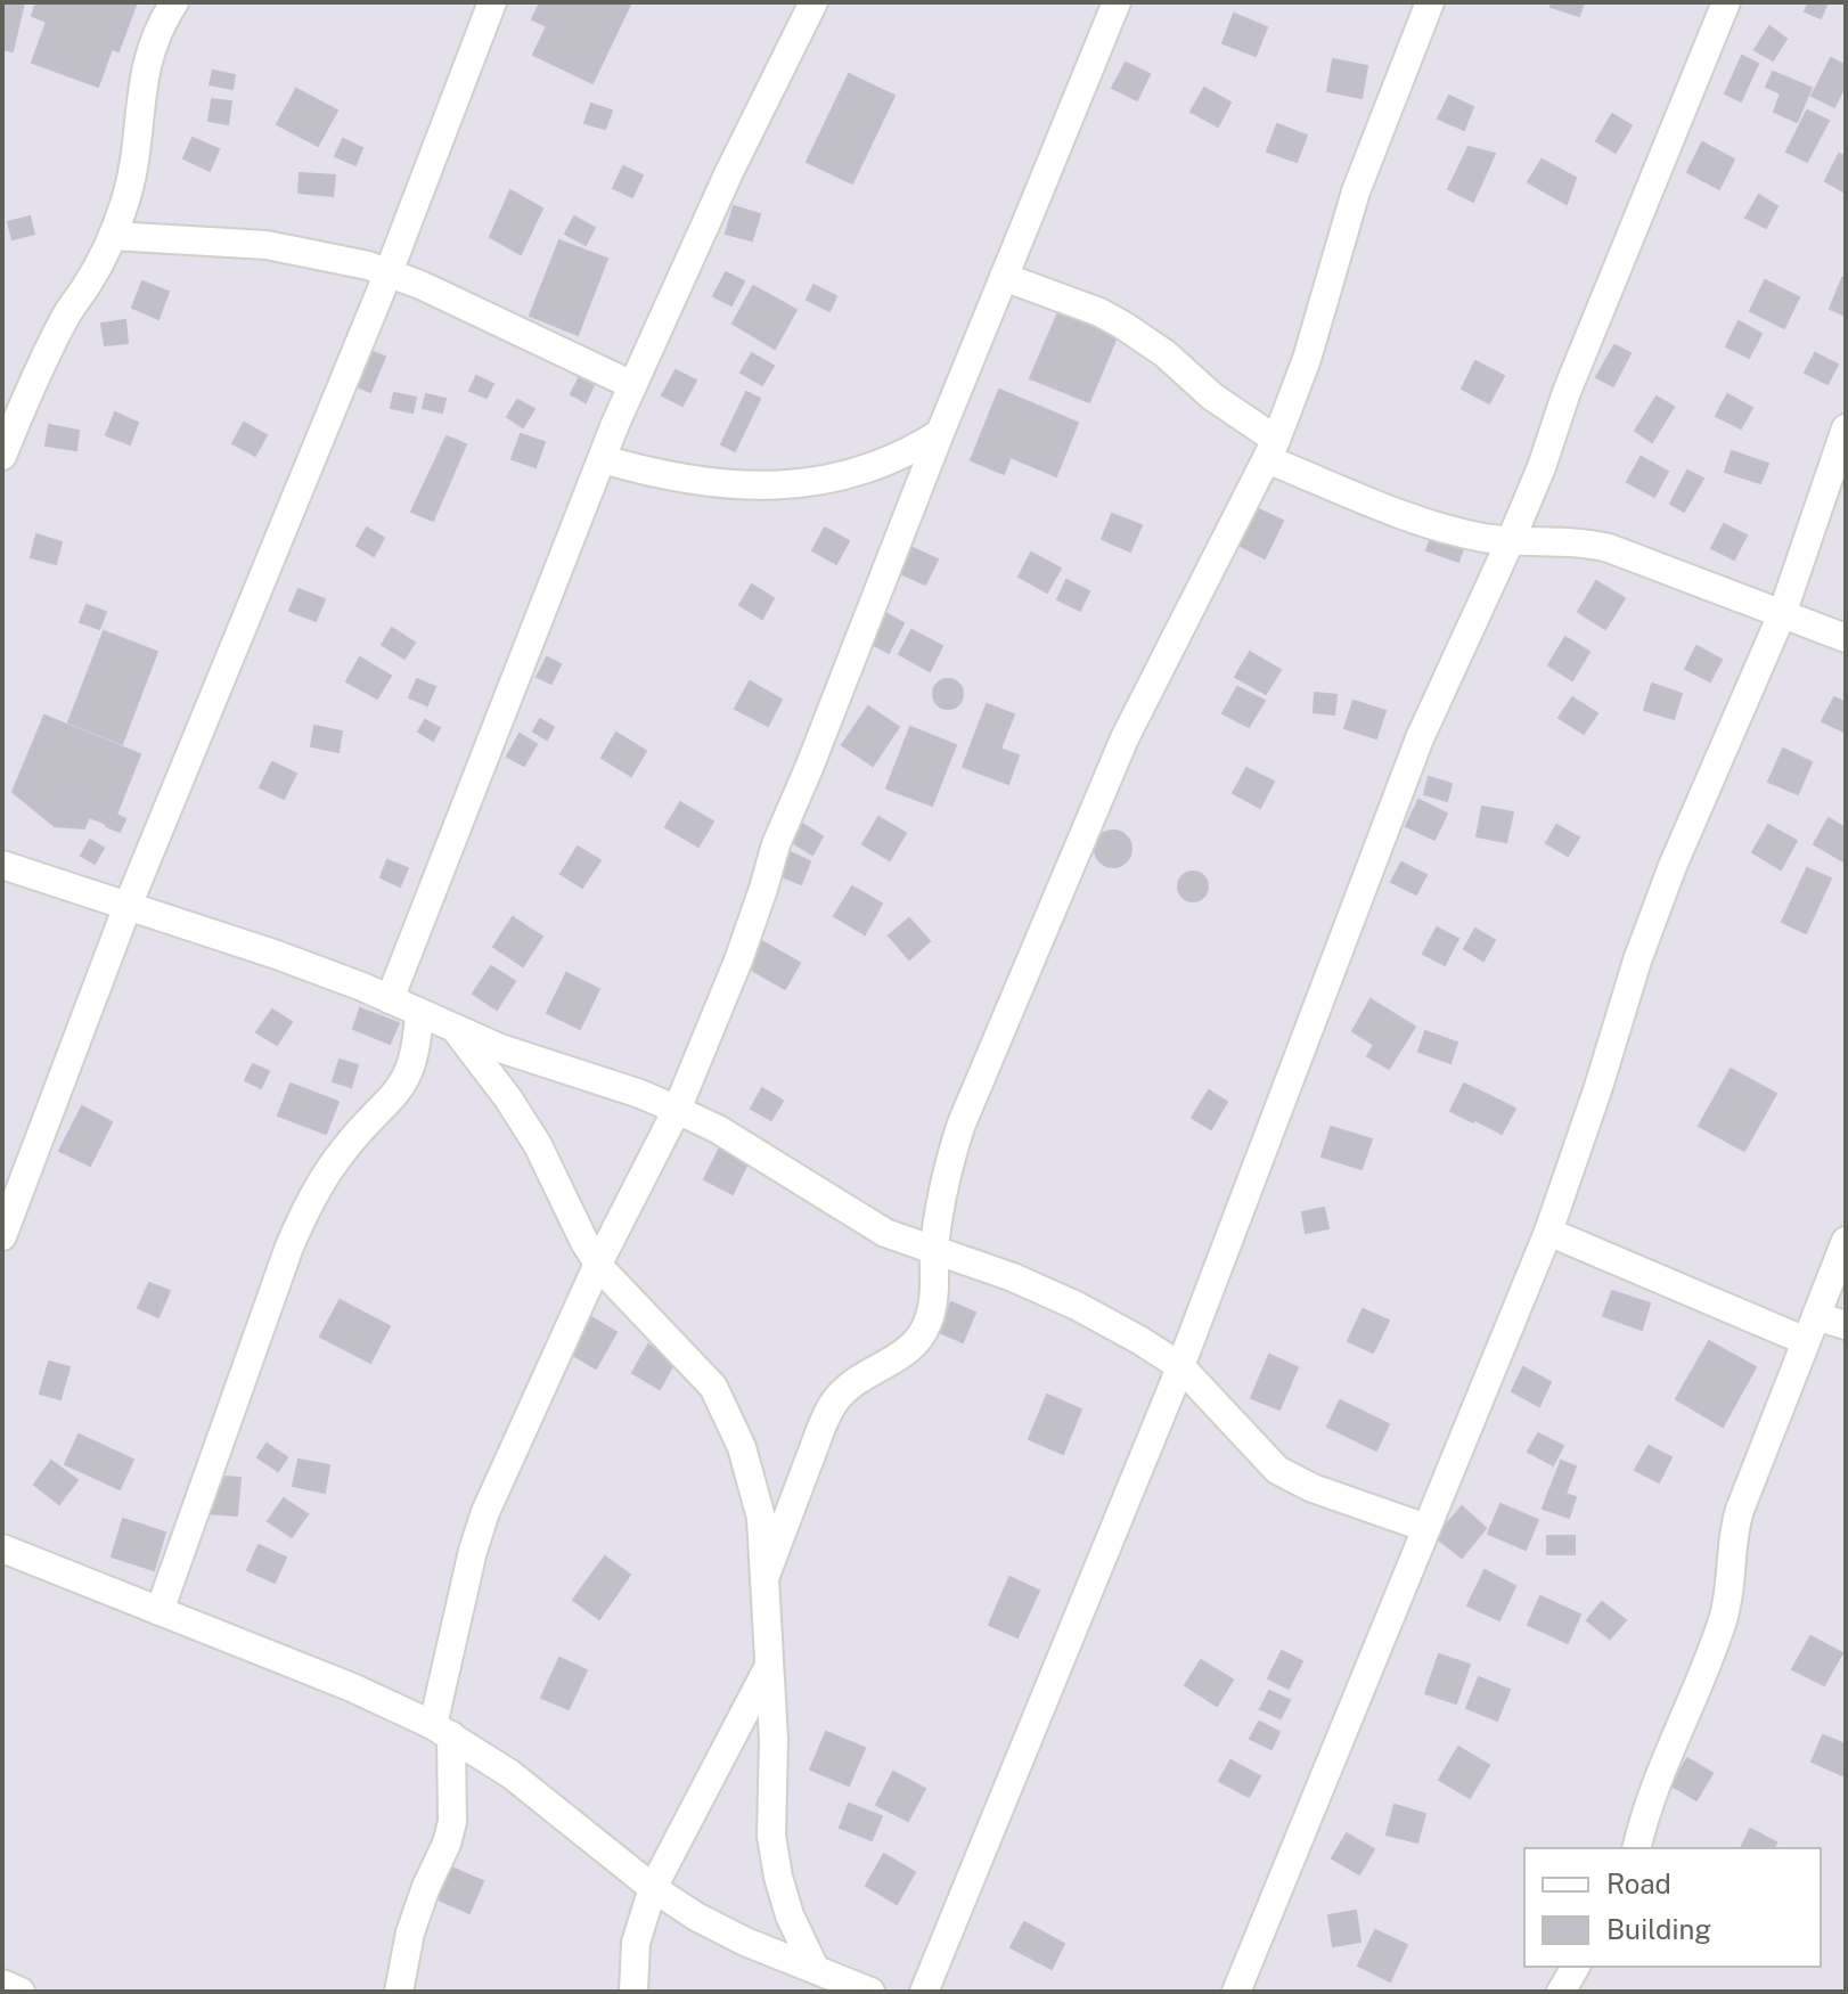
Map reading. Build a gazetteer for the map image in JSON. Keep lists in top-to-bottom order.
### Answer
{
  "legend": ["Road", "Building"]
}
